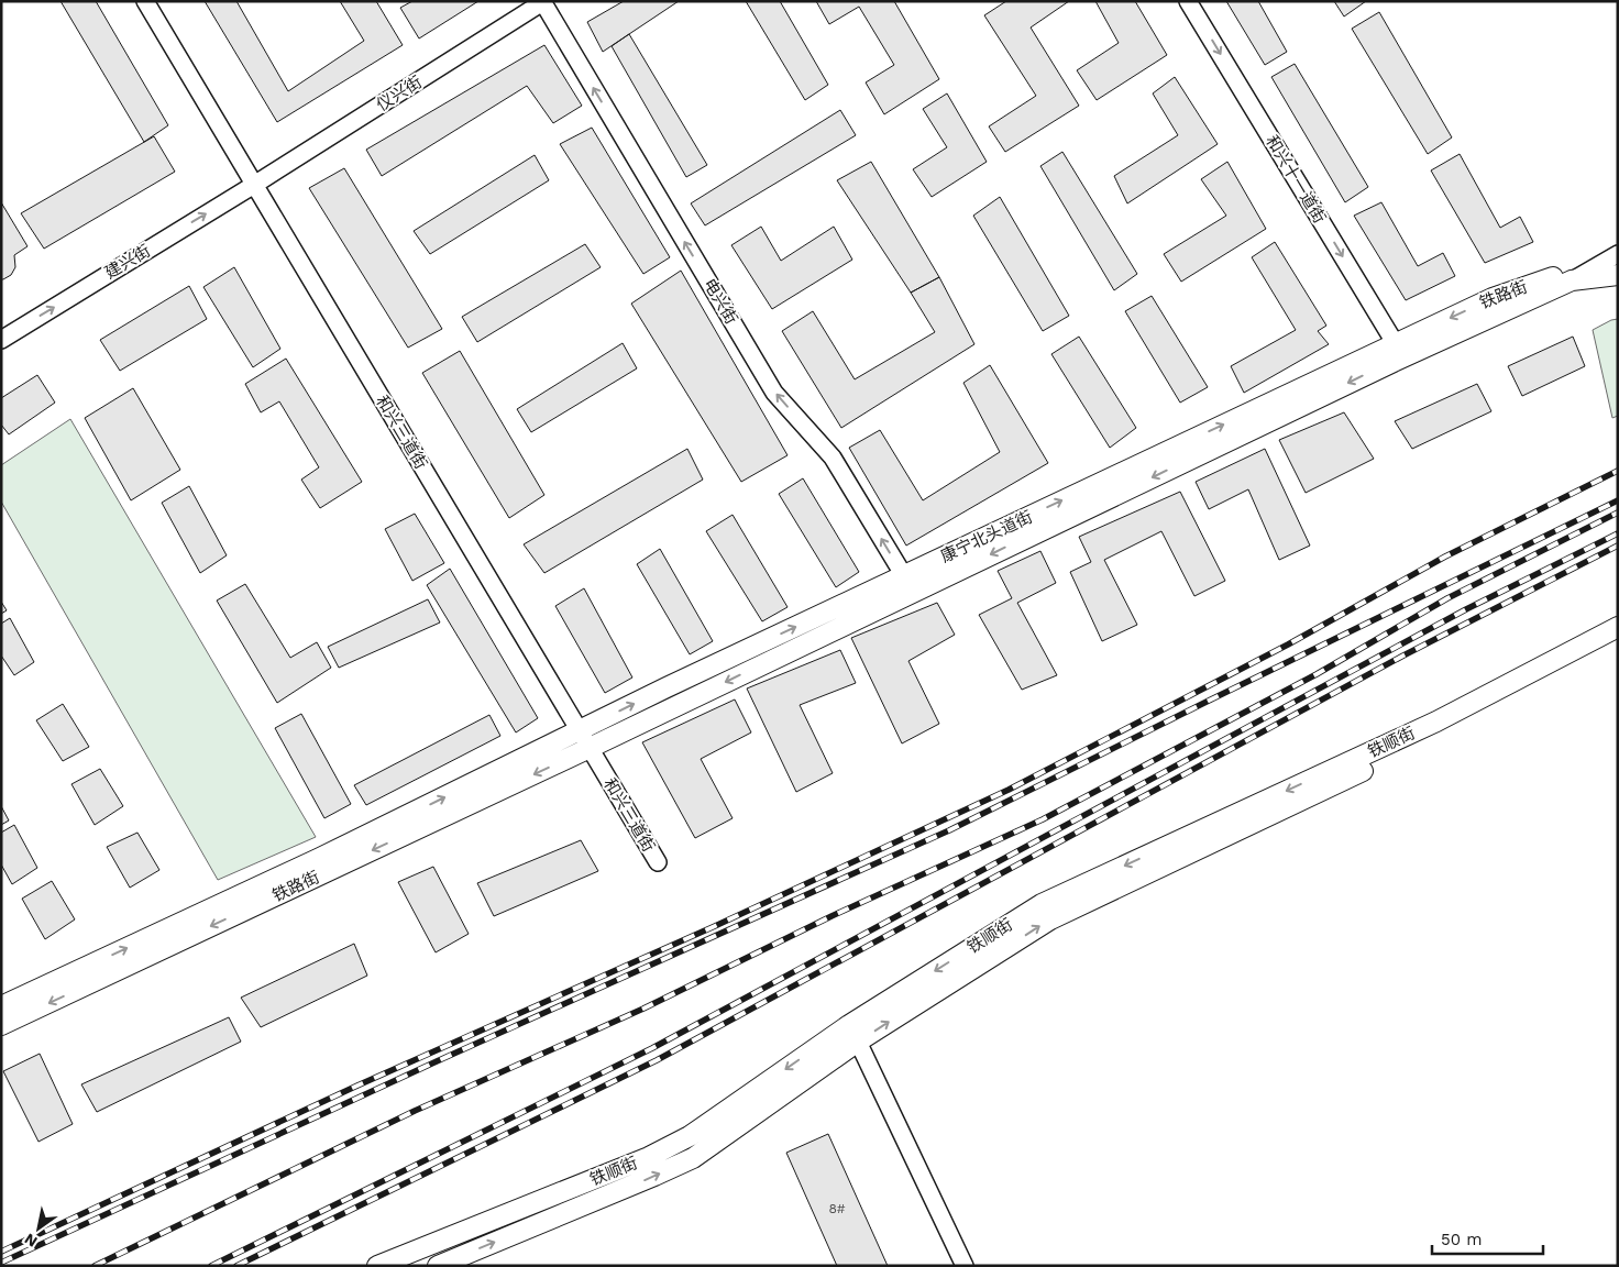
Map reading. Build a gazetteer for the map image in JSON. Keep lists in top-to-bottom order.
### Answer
{
  "streets": {
    "main road": ["铁路街", "康宁北头道街", "铁顺街"],
    "street": [
      "仪兴街",
      "和兴十一道街",
      "建兴街",
      "电兴街",
      "和兴三道街"
    ]
  },
  "crossings": [
    ["仪兴街", "建兴街"],
    ["仪兴街", "电兴街"],
    ["仪兴街", "和兴三道街"],
    ["和兴十一道街", "铁路街"],
    ["和兴十一道街", "康宁北头道街"],
    ["建兴街", "和兴三道街"],
    ["铁路街", "和兴三道街"],
    ["铁路街", "康宁北头道街"],
    ["电兴街", "康宁北头道街"],
    ["和兴三道街", "康宁北头道街"]
  ],
  "one_way": ["和兴十一道街", "建兴街", "电兴街"],
  "house_numbers": ["8#"],
  "scale_bar": "50 m",
  "north": "bottom left"
}
